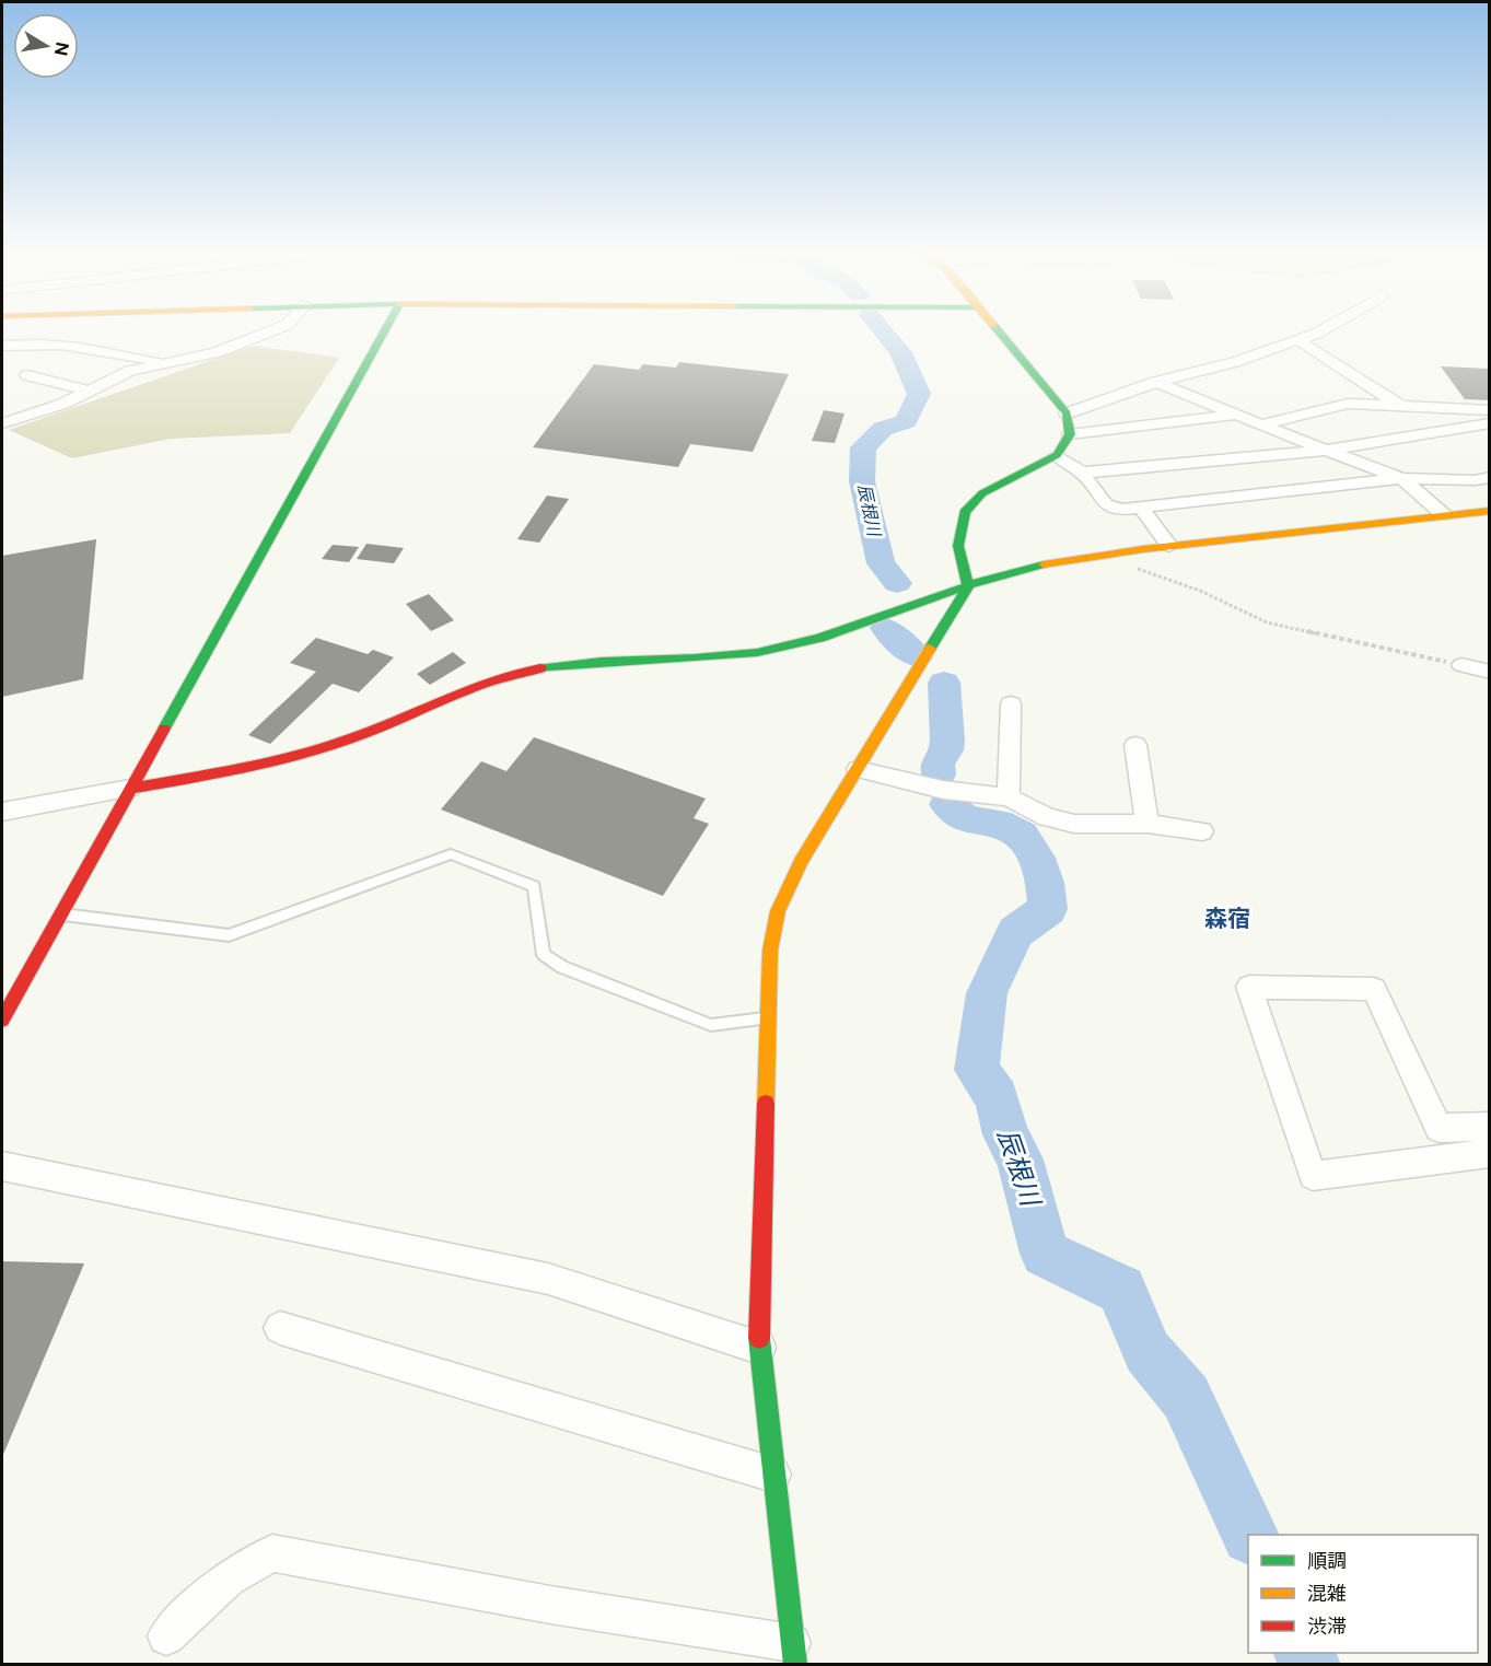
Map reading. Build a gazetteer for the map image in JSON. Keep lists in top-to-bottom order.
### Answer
{
  "districts": ["森宿"],
  "water": ["辰根川"],
  "legend": ["順調", "混雑", "渋滞"],
  "north": "right"
}
